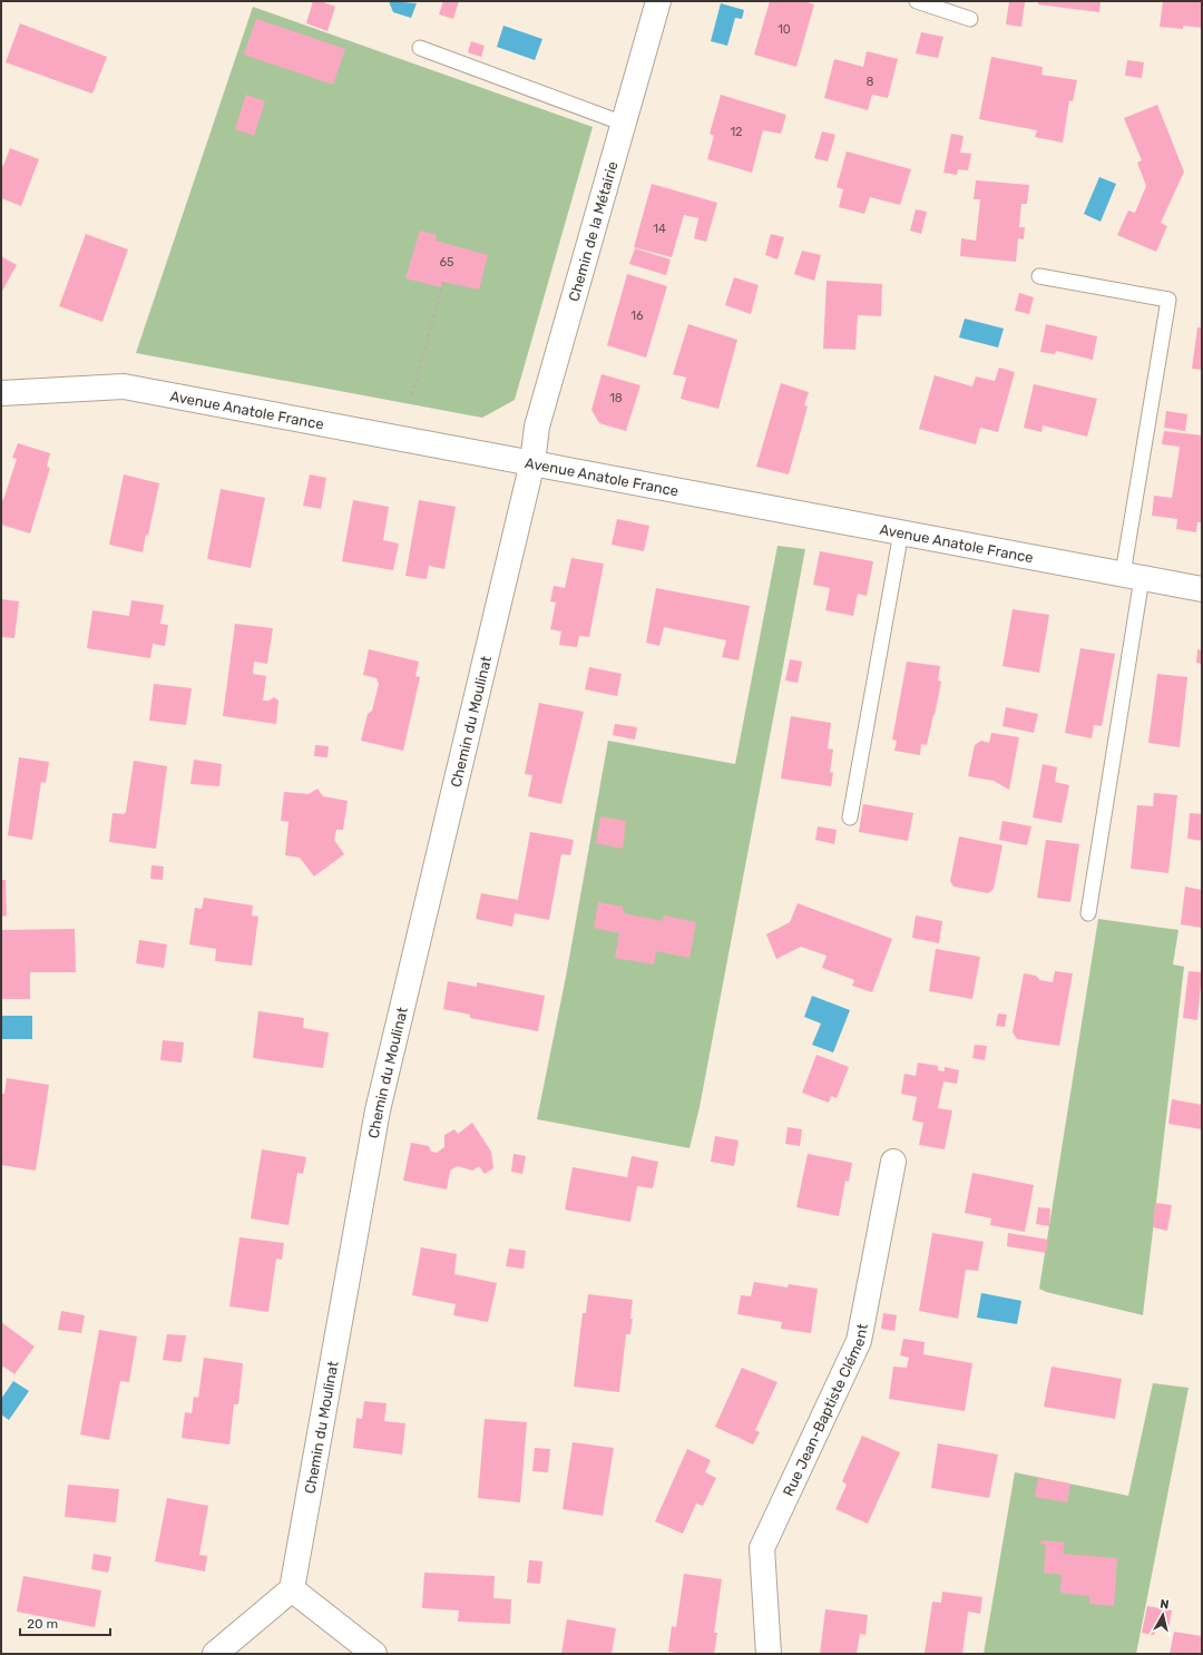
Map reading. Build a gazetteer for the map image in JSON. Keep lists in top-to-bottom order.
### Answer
{
  "streets": {
    "street": [
      "Chemin de la Métairie",
      "Avenue Anatole France",
      "Chemin du Moulinat",
      "Rue Jean-Baptiste Clément"
    ]
  },
  "crossings": [
    ["Chemin de la Métairie", "Avenue Anatole France"],
    ["Chemin de la Métairie", "Chemin du Moulinat"],
    ["Avenue Anatole France", "Chemin du Moulinat"]
  ],
  "house_numbers": [
    "10",
    "8",
    "12",
    "14",
    "65",
    "16",
    "18"
  ],
  "scale_bar": "20 m",
  "north": "top"
}
